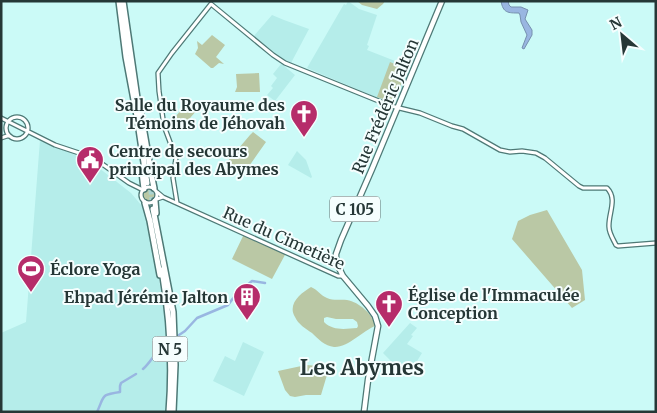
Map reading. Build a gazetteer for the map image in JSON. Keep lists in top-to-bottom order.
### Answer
{
  "streets": {
    "highway": ["N 5"],
    "main road": ["Rue Frédéric Jalton", "C 105", "Rue du Cimetière"]
  },
  "crossings": [
    ["Rue Frédéric Jalton", "Rue du Cimetière"]
  ],
  "districts": ["Les Abymes"],
  "places": {
    "church": ["Salle du Royaume des Témoins de Jéhovah", "Église de l'Immaculée Conception"],
    "public building": ["Centre de secours principal des Abymes"],
    "sports": ["Éclore Yoga"],
    "building": ["Ehpad Jérémie Jalton"]
  },
  "north": "top left"
}
